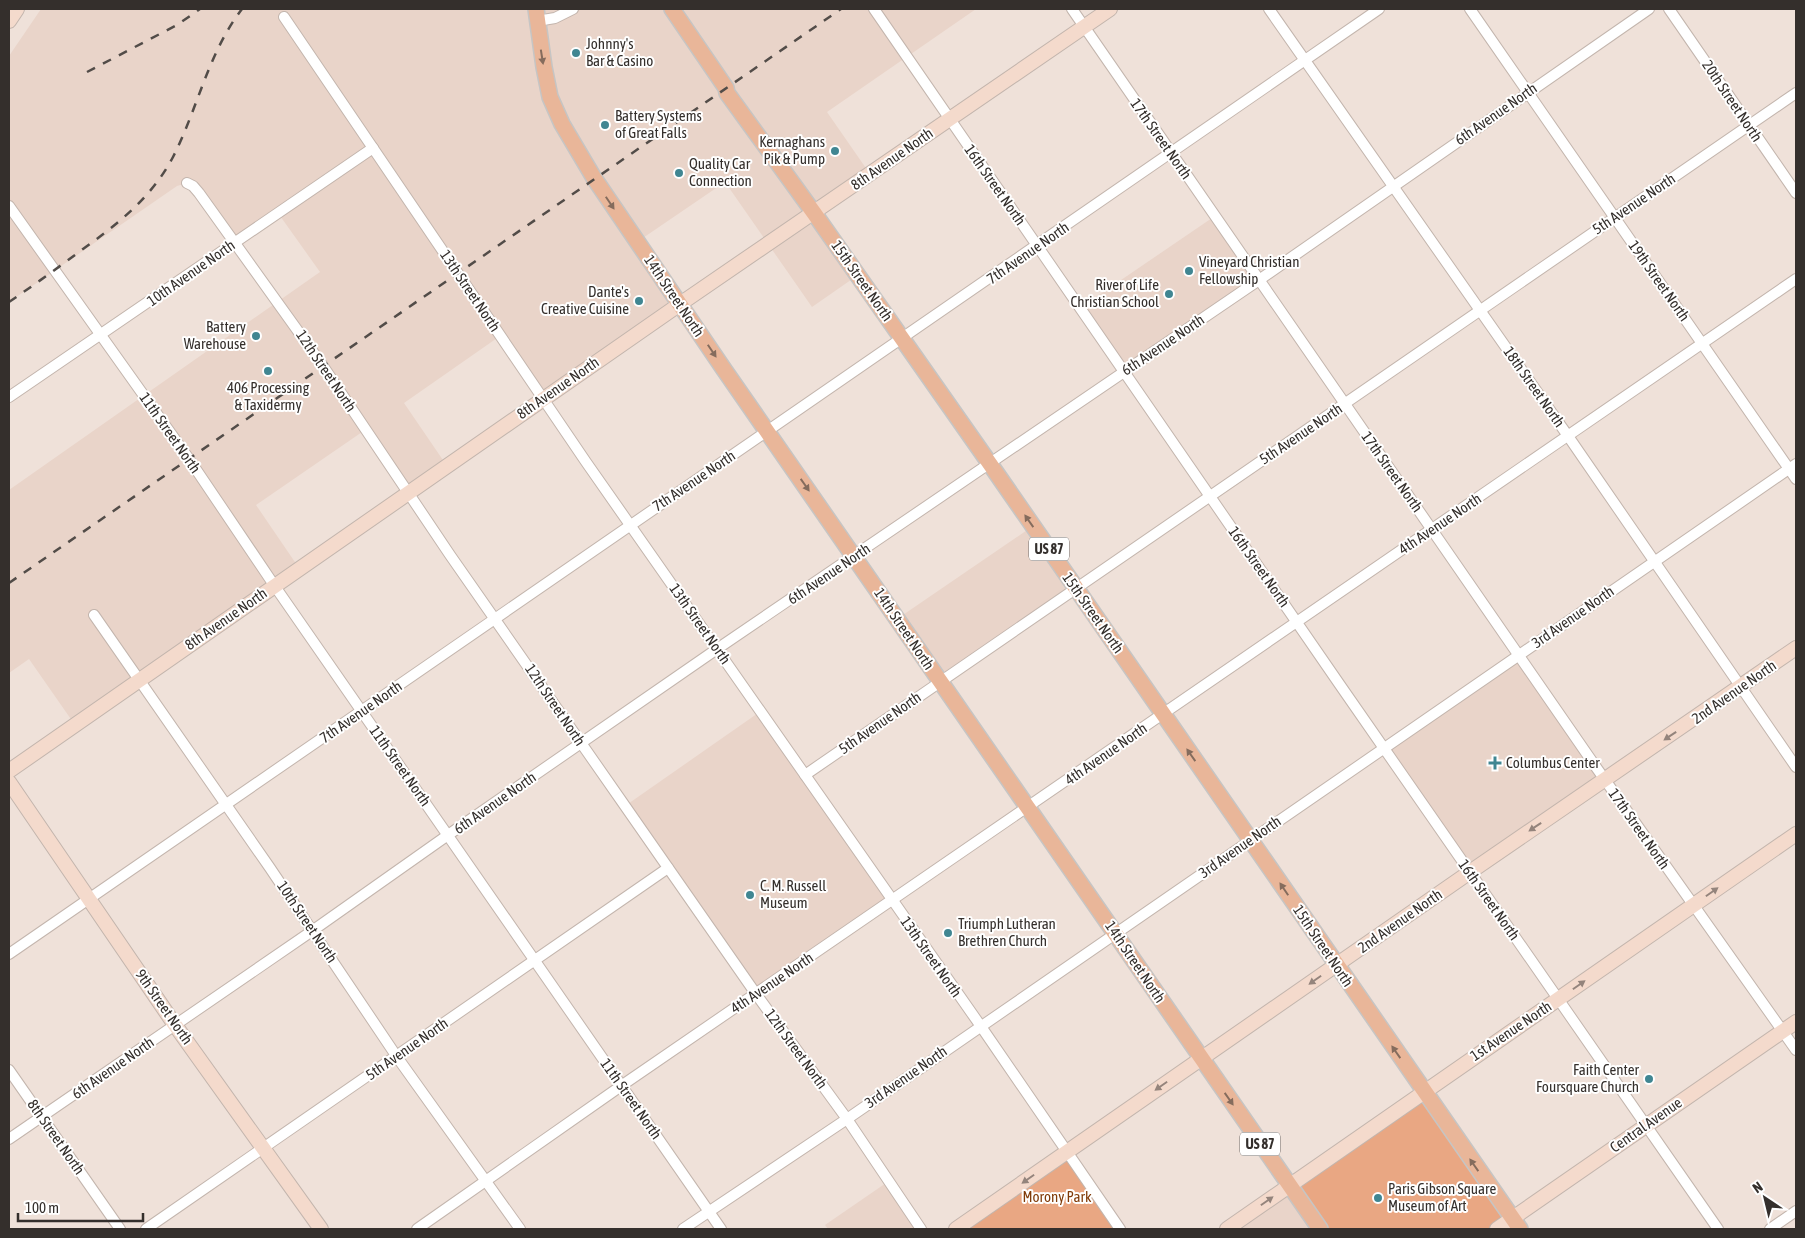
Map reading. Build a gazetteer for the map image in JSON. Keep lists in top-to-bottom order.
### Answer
{
  "streets": {
    "main road": [
      "8th Avenue North",
      "15th Street North",
      "14th Street North",
      "US 87",
      "2nd Avenue North",
      "9th Street North",
      "1st Avenue North",
      "Central Avenue"
    ],
    "street": [
      "20th Street North",
      "6th Avenue North",
      "17th Street North",
      "16th Street North",
      "5th Avenue North",
      "7th Avenue North",
      "10th Avenue North",
      "19th Street North",
      "13th Street North",
      "12th Street North",
      "18th Street North",
      "11th Street North",
      "4th Avenue North",
      "3rd Avenue North",
      "10th Street North",
      "8th Street North"
    ]
  },
  "crossings": [
    ["20th Street North", "5th Avenue North"],
    ["6th Avenue North", "17th Street North"],
    ["6th Avenue North", "16th Street North"],
    ["6th Avenue North", "15th Street North"],
    ["6th Avenue North", "19th Street North"],
    ["6th Avenue North", "13th Street North"],
    ["6th Avenue North", "14th Street North"],
    ["6th Avenue North", "12th Street North"],
    ["6th Avenue North", "18th Street North"],
    ["6th Avenue North", "11th Street North"],
    ["6th Avenue North", "10th Street North"],
    ["6th Avenue North", "9th Street North"],
    ["6th Avenue North", "8th Street North"],
    ["17th Street North", "8th Avenue North"],
    ["17th Street North", "5th Avenue North"],
    ["17th Street North", "7th Avenue North"],
    ["17th Street North", "4th Avenue North"],
    ["17th Street North", "3rd Avenue North"],
    ["17th Street North", "2nd Avenue North"],
    ["17th Street North", "1st Avenue North"],
    ["17th Street North", "Central Avenue"],
    ["8th Avenue North", "16th Street North"],
    ["8th Avenue North", "15th Street North"],
    ["8th Avenue North", "13th Street North"],
    ["8th Avenue North", "14th Street North"],
    ["8th Avenue North", "12th Street North"],
    ["8th Avenue North", "11th Street North"],
    ["8th Avenue North", "10th Street North"],
    ["16th Street North", "5th Avenue North"],
    ["16th Street North", "7th Avenue North"],
    ["16th Street North", "4th Avenue North"],
    ["16th Street North", "3rd Avenue North"],
    ["16th Street North", "2nd Avenue North"],
    ["16th Street North", "1st Avenue North"],
    ["16th Street North", "Central Avenue"],
    ["5th Avenue North", "15th Street North"],
    ["5th Avenue North", "19th Street North"],
    ["5th Avenue North", "13th Street North"],
    ["5th Avenue North", "14th Street North"],
    ["5th Avenue North", "12th Street North"],
    ["5th Avenue North", "18th Street North"],
    ["5th Avenue North", "11th Street North"],
    ["5th Avenue North", "10th Street North"],
    ["5th Avenue North", "9th Street North"],
    ["7th Avenue North", "15th Street North"],
    ["7th Avenue North", "13th Street North"],
    ["7th Avenue North", "14th Street North"],
    ["7th Avenue North", "12th Street North"],
    ["7th Avenue North", "18th Street North"],
    ["7th Avenue North", "11th Street North"],
    ["7th Avenue North", "10th Street North"],
    ["7th Avenue North", "9th Street North"],
    ["10th Avenue North", "13th Street North"],
    ["10th Avenue North", "12th Street North"],
    ["10th Avenue North", "11th Street North"],
    ["15th Street North", "4th Avenue North"],
    ["15th Street North", "3rd Avenue North"],
    ["15th Street North", "2nd Avenue North"],
    ["15th Street North", "1st Avenue North"],
    ["15th Street North", "Central Avenue"],
    ["19th Street North", "4th Avenue North"],
    ["19th Street North", "3rd Avenue North"],
    ["13th Street North", "4th Avenue North"],
    ["13th Street North", "3rd Avenue North"],
    ["13th Street North", "2nd Avenue North"],
    ["14th Street North", "4th Avenue North"],
    ["14th Street North", "3rd Avenue North"],
    ["14th Street North", "2nd Avenue North"],
    ["14th Street North", "1st Avenue North"],
    ["12th Street North", "4th Avenue North"],
    ["12th Street North", "3rd Avenue North"],
    ["18th Street North", "4th Avenue North"],
    ["18th Street North", "3rd Avenue North"],
    ["18th Street North", "2nd Avenue North"],
    ["11th Street North", "4th Avenue North"],
    ["11th Street North", "3rd Avenue North"],
    ["4th Avenue North", "10th Street North"]
  ],
  "one_way": [
    "15th Street North",
    "14th Street North",
    "2nd Avenue North",
    "1st Avenue North"
  ],
  "parks": ["Morony Park"],
  "places": {
    "other": [
      "Johnny's Bar & Casino",
      "Battery Systems of Great Falls",
      "Kernaghans Pik & Pump",
      "Quality Car Connection",
      "Vineyard Christian Fellowship",
      "River of Life Christian School",
      "Dante's Creative Cuisine",
      "Battery Warehouse",
      "406 Processing & Taxidermy",
      "C. M. Russell Museum",
      "Triumph Lutheran Brethren Church",
      "Faith Center Foursquare Church",
      "Paris Gibson Square Museum of Art"
    ],
    "health": ["Columbus Center"]
  },
  "scale_bar": "100 m",
  "north": "top left"
}
